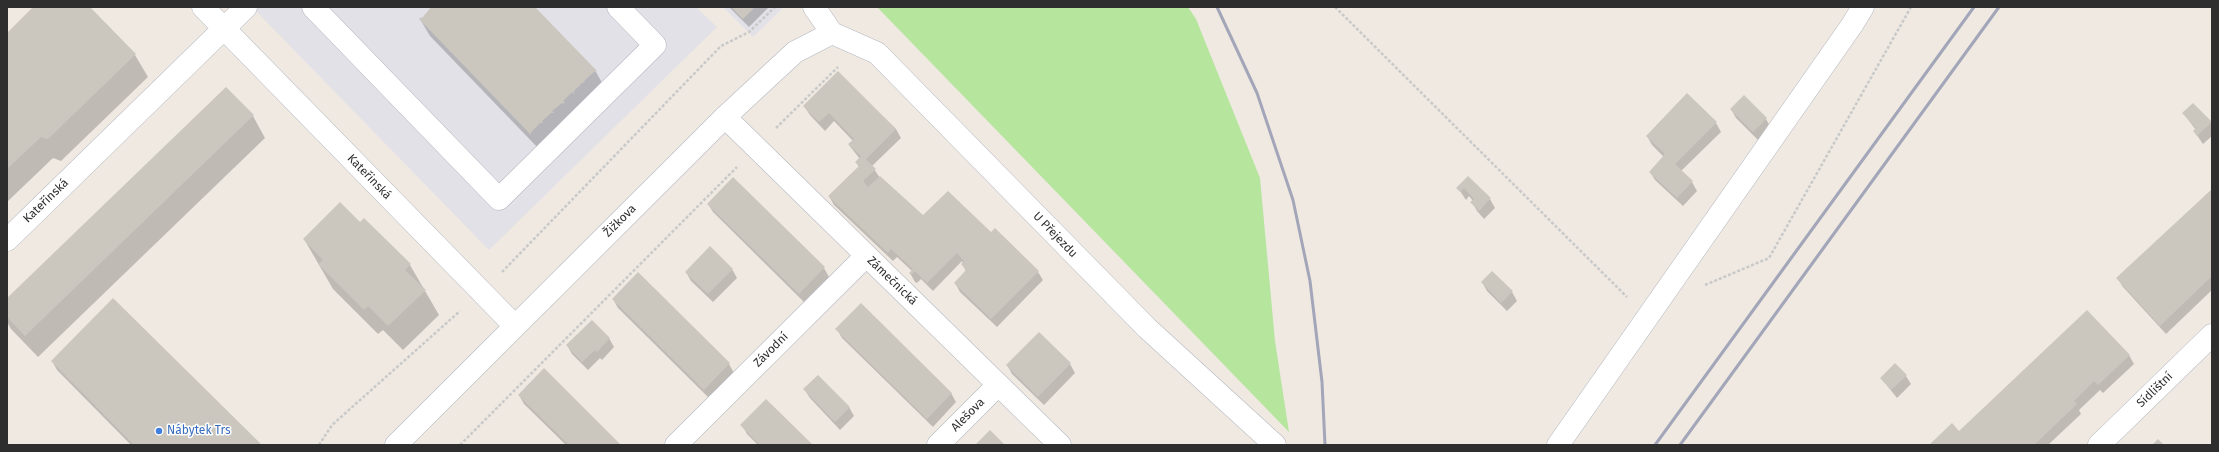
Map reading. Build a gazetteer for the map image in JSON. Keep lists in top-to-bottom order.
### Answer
{
  "streets": {
    "street": [
      "Kateřinská",
      "Žižkova",
      "U Přejezdu",
      "Zámečnická",
      "Závodní",
      "Sídlištní",
      "Alešova"
    ]
  },
  "crossings": [
    ["Kateřinská", "Žižkova"],
    ["Žižkova", "U Přejezdu"],
    ["Žižkova", "Zámečnická"],
    ["Zámečnická", "Závodní"],
    ["Zámečnická", "Alešova"]
  ],
  "places": ["Nábytek Trs"]
}
